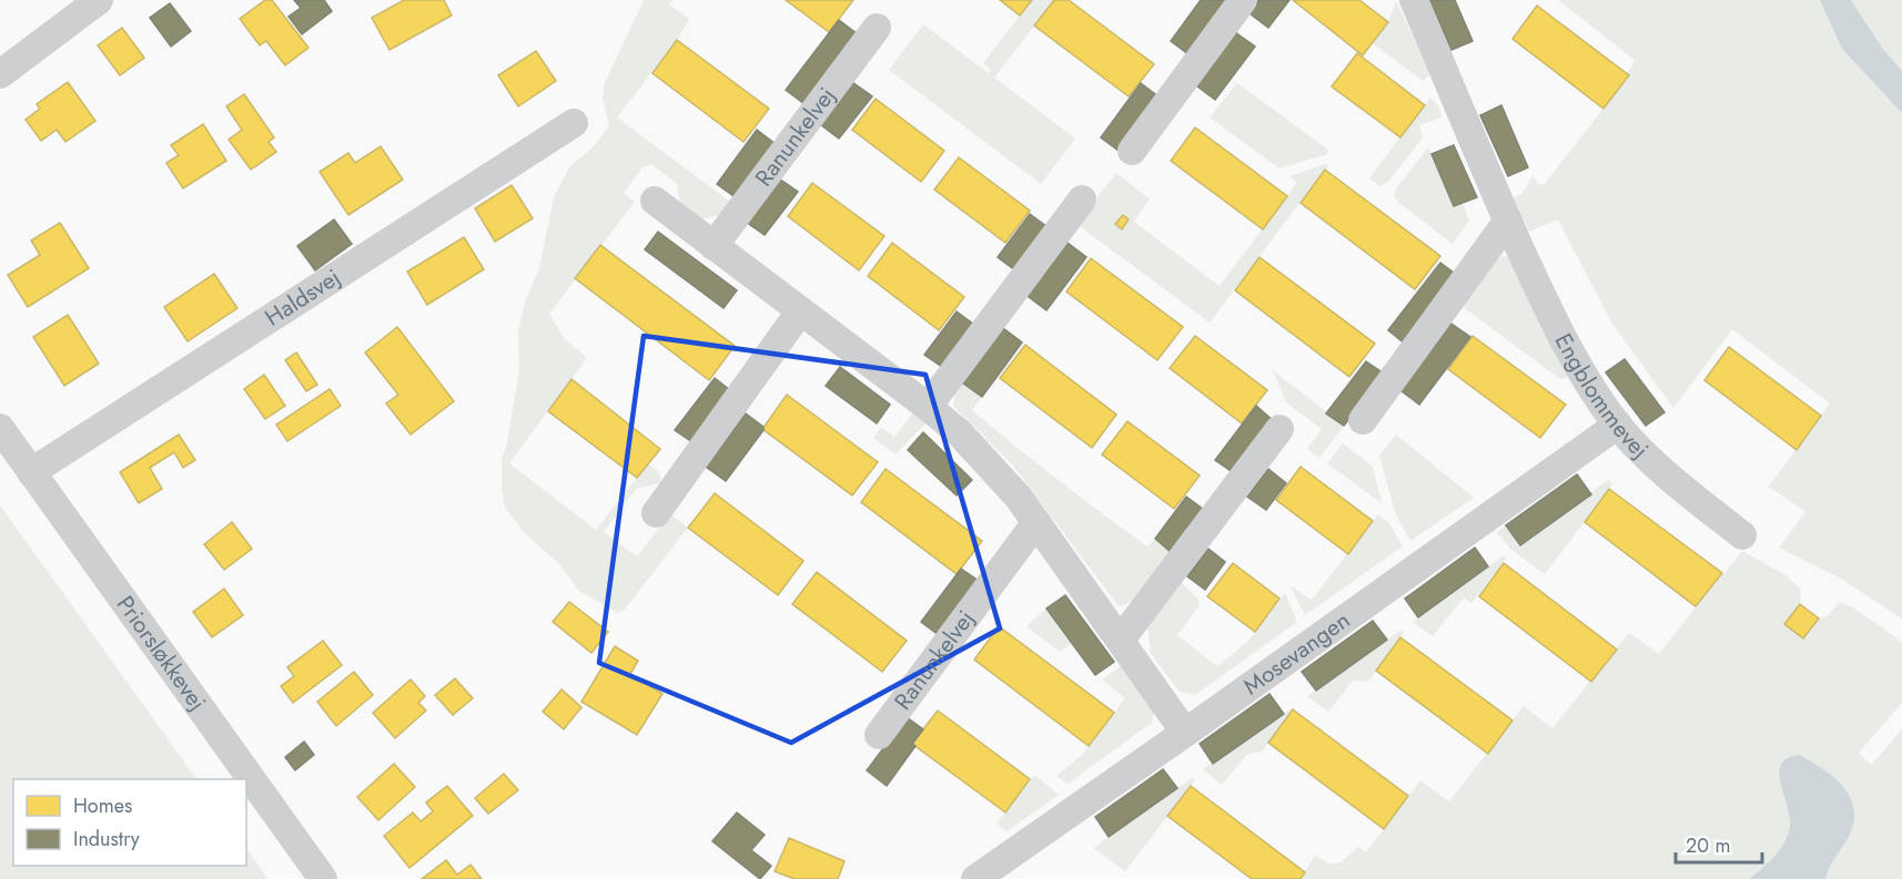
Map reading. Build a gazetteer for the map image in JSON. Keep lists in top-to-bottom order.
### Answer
{
  "streets": {
    "street": [
      "Ranunkelvej",
      "Haldsvej",
      "Engblommevej",
      "Priorsløkkevej",
      "Mosevangen"
    ]
  },
  "crossings": [
    ["Haldsvej", "Priorsløkkevej"],
    ["Engblommevej", "Mosevangen"]
  ],
  "legend": ["Homes", "Industry"],
  "scale_bar": "20 m"
}
